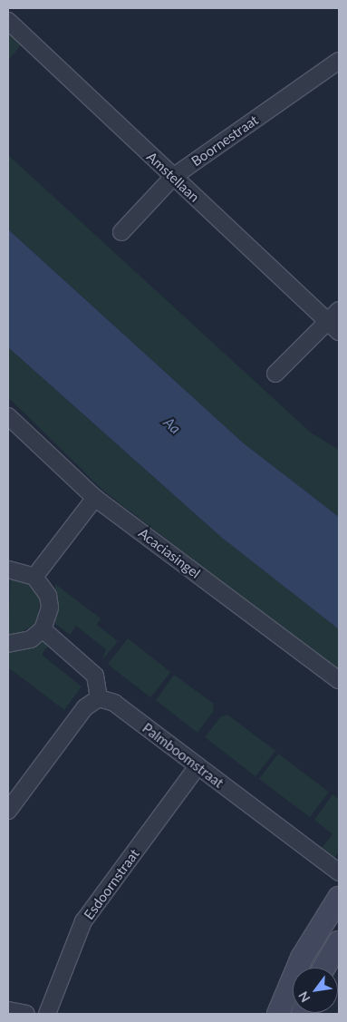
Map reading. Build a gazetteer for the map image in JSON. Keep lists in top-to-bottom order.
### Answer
{
  "streets": {
    "street": [
      "Boornestraat",
      "Amstellaan",
      "Acaciasingel",
      "Palmboomstraat",
      "Esdoornstraat"
    ]
  },
  "crossings": [
    ["Boornestraat", "Amstellaan"],
    ["Palmboomstraat", "Esdoornstraat"]
  ],
  "water": ["Aa"],
  "north": "bottom left"
}
